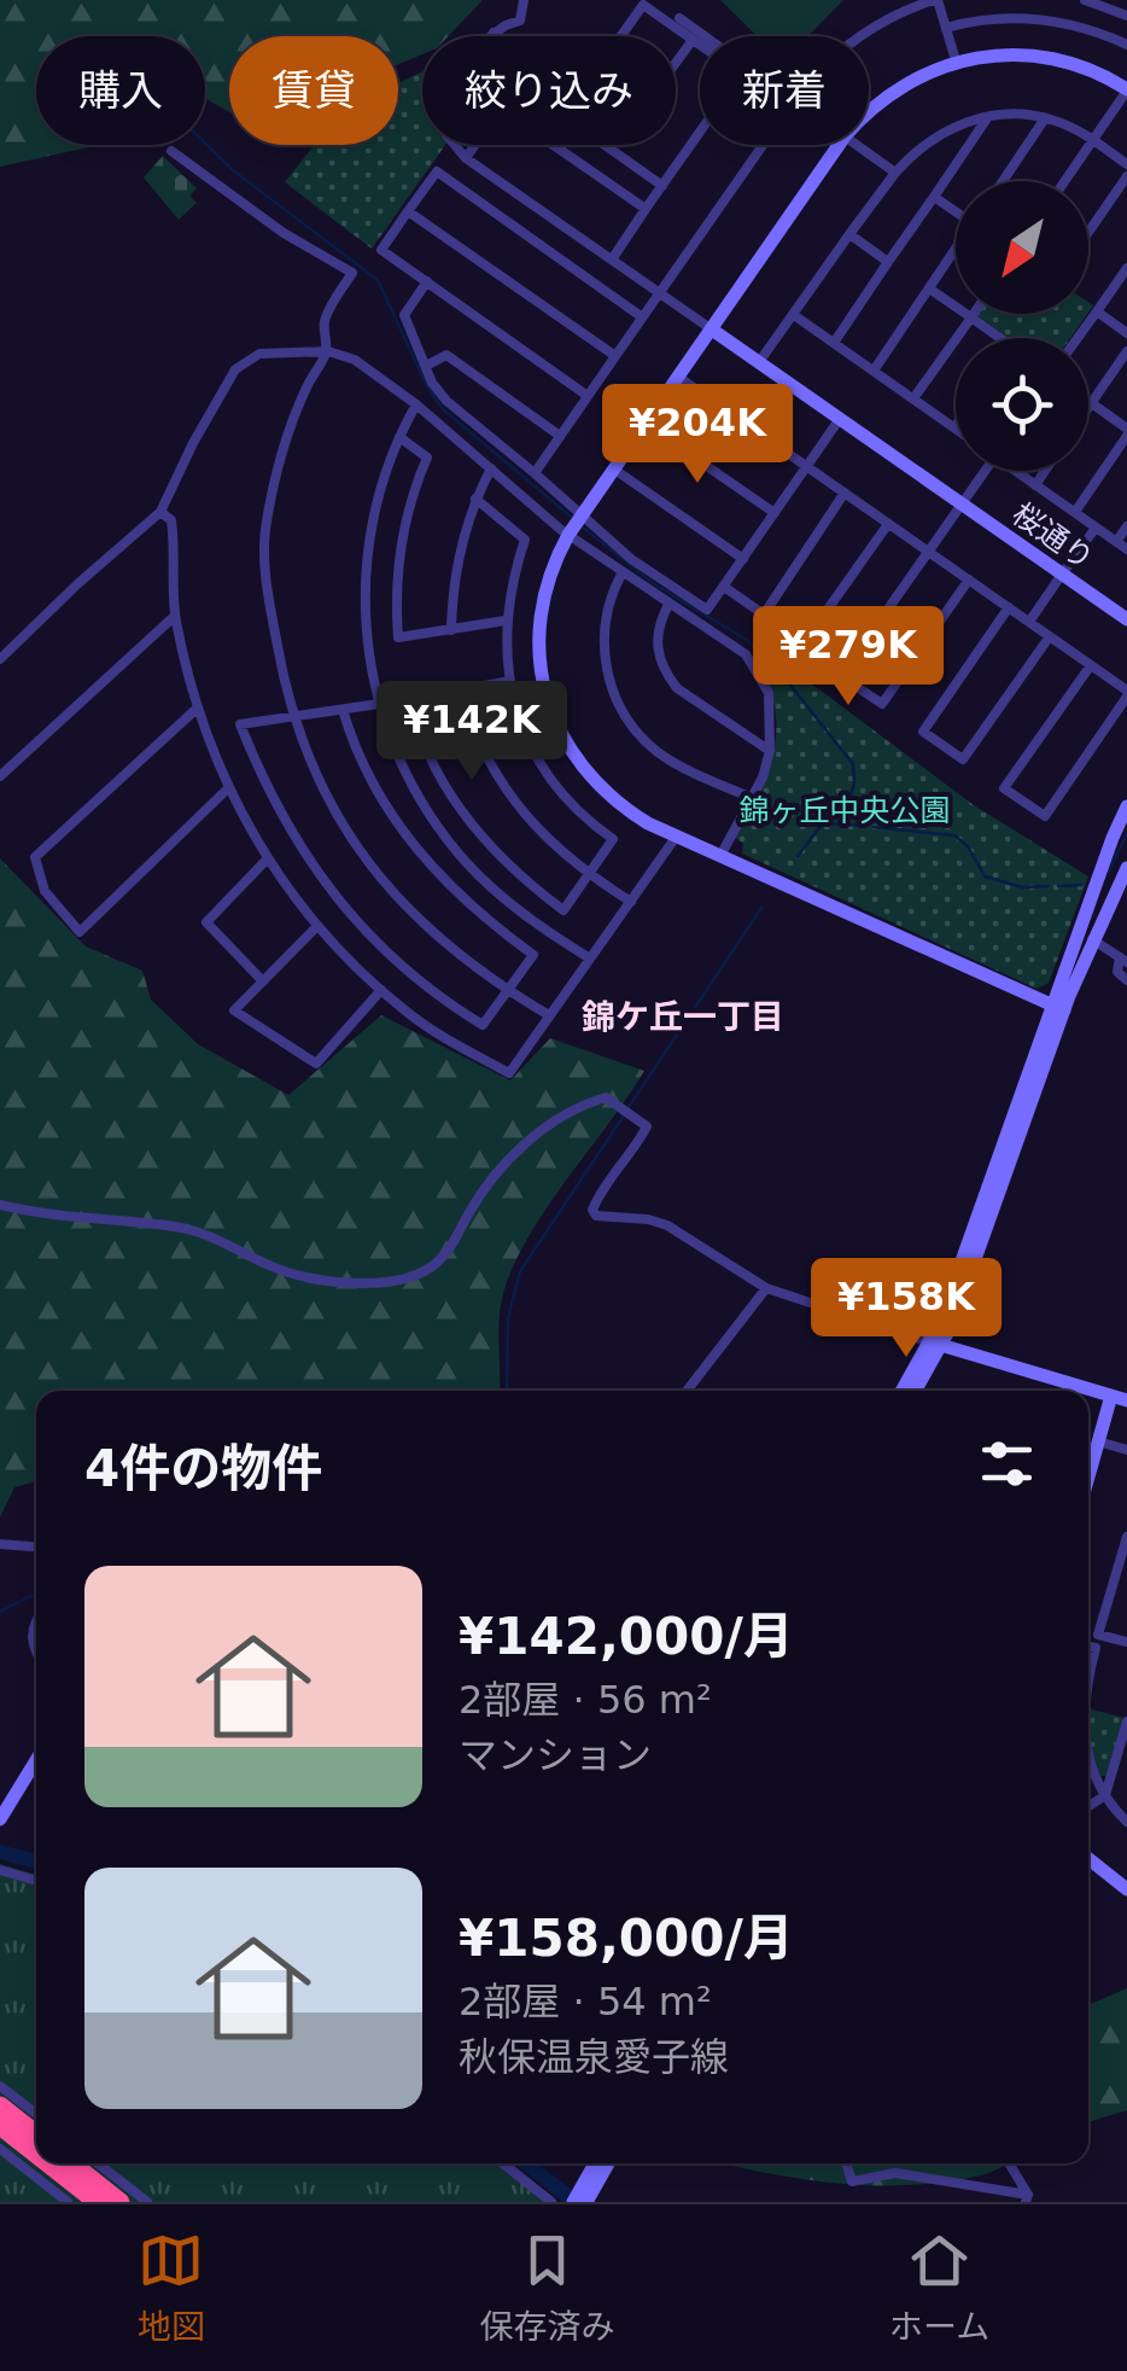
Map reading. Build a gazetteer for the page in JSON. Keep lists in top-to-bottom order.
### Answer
{
  "streets": {
    "street": ["桜通り"]
  },
  "districts": ["錦ケ丘一丁目"],
  "parks": ["錦ヶ丘中央公園"],
  "north": "bottom left",
  "page": {
    "chip": [
      "購入",
      "賃貸",
      "絞り込み",
      "新着"
    ],
    "price": [
      "¥204K",
      "¥279K",
      "¥142K",
      "¥158K"
    ],
    "heading": "4件の物件",
    "list": [
      {
        "name": "¥142,000/月",
        "note": "2部屋 · 56 m² · マンション"
      },
      {
        "name": "¥158,000/月",
        "note": "2部屋 · 54 m² · 秋保温泉愛子線"
      }
    ],
    "tabs": ["地図", "保存済み", "ホーム"]
  }
}
